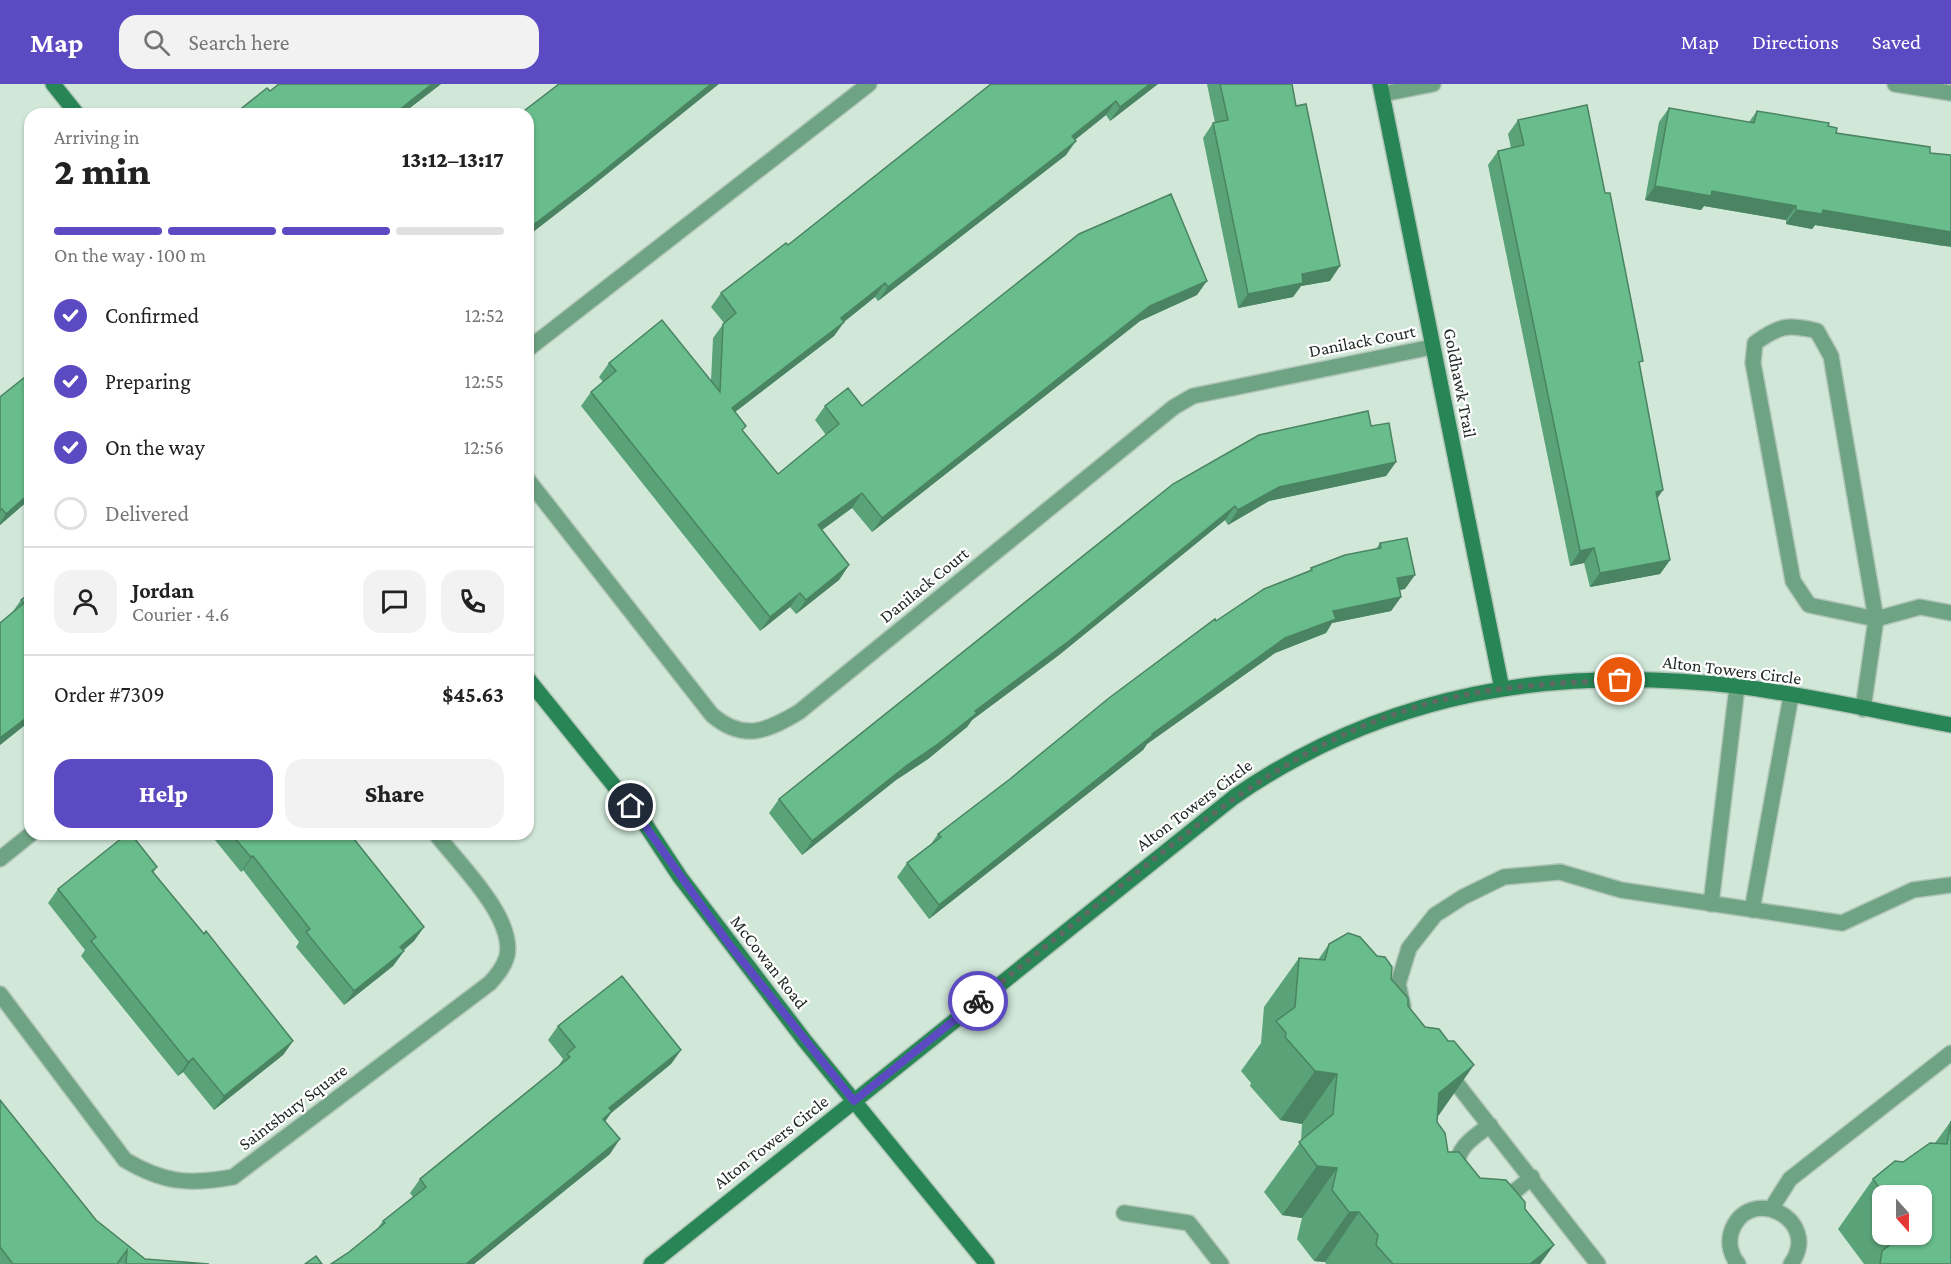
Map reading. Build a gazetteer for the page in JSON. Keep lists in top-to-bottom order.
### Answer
{
  "streets": {
    "street": [
      "Danilack Court",
      "Goldhawk Trail",
      "Alton Towers Circle",
      "McCowan Road",
      "Saintsbury Square"
    ]
  },
  "crossings": [
    ["Danilack Court", "Goldhawk Trail"],
    ["Goldhawk Trail", "Alton Towers Circle"],
    ["Alton Towers Circle", "McCowan Road"]
  ],
  "north": "bottom",
  "page": {
    "header": "Map",
    "search": "Search here",
    "nav": ["Map", "Directions", "Saved"],
    "heading": ["2 min", "Arriving in", "13:12–13:17"],
    "panel": [
      "Jordan",
      "Courier · 4.6",
      "Order #7309",
      "$45.63"
    ],
    "bar": "On the way · 100 m",
    "list": [
      ["Confirmed", "12:52"],
      ["Preparing", "12:55"],
      ["On the way", "12:56"],
      "Delivered"
    ],
    "buttons": ["Help", "Share"]
  }
}
